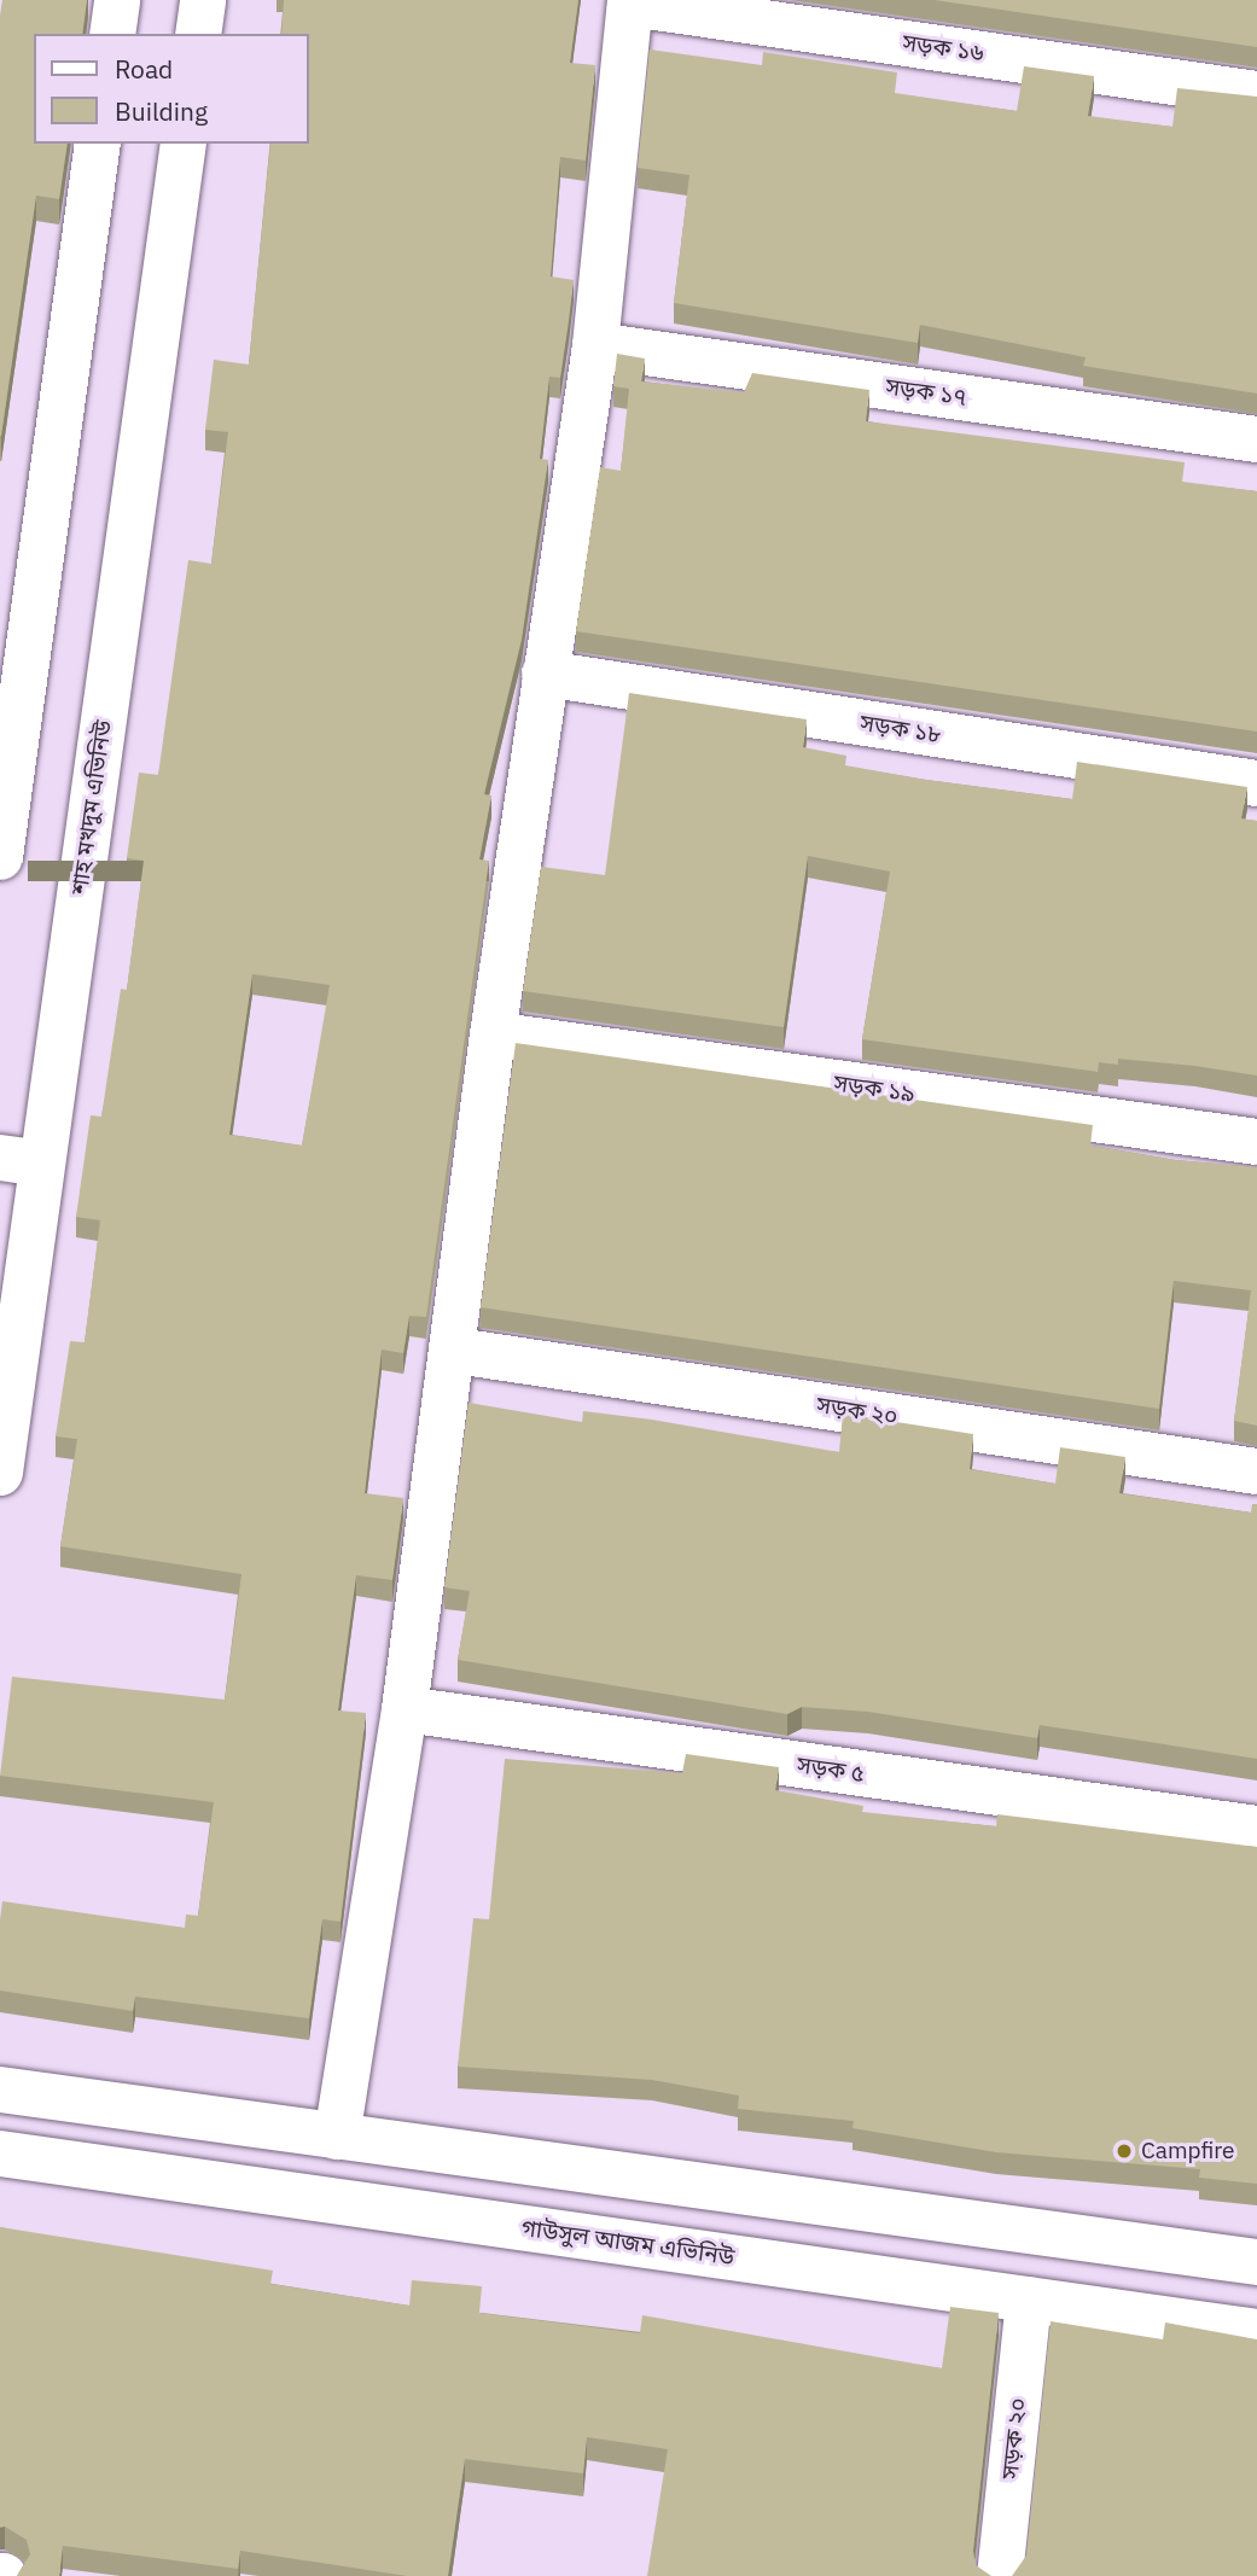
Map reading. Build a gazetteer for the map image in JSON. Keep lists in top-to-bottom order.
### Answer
{
  "streets": {
    "street": [
      "সড়ক ১৬",
      "সড়ক ১৭",
      "সড়ক ১৮",
      "শাহ মখদুম এভিনিউ",
      "সড়ক ১৯",
      "সড়ক ২০",
      "সড়ক ৫",
      "গাউসুল আজম এভিনিউ"
    ]
  },
  "crossings": [
    ["সড়ক ২০", "গাউসুল আজম এভিনিউ"]
  ],
  "places": ["Campfire"],
  "legend": ["Road", "Building"]
}
